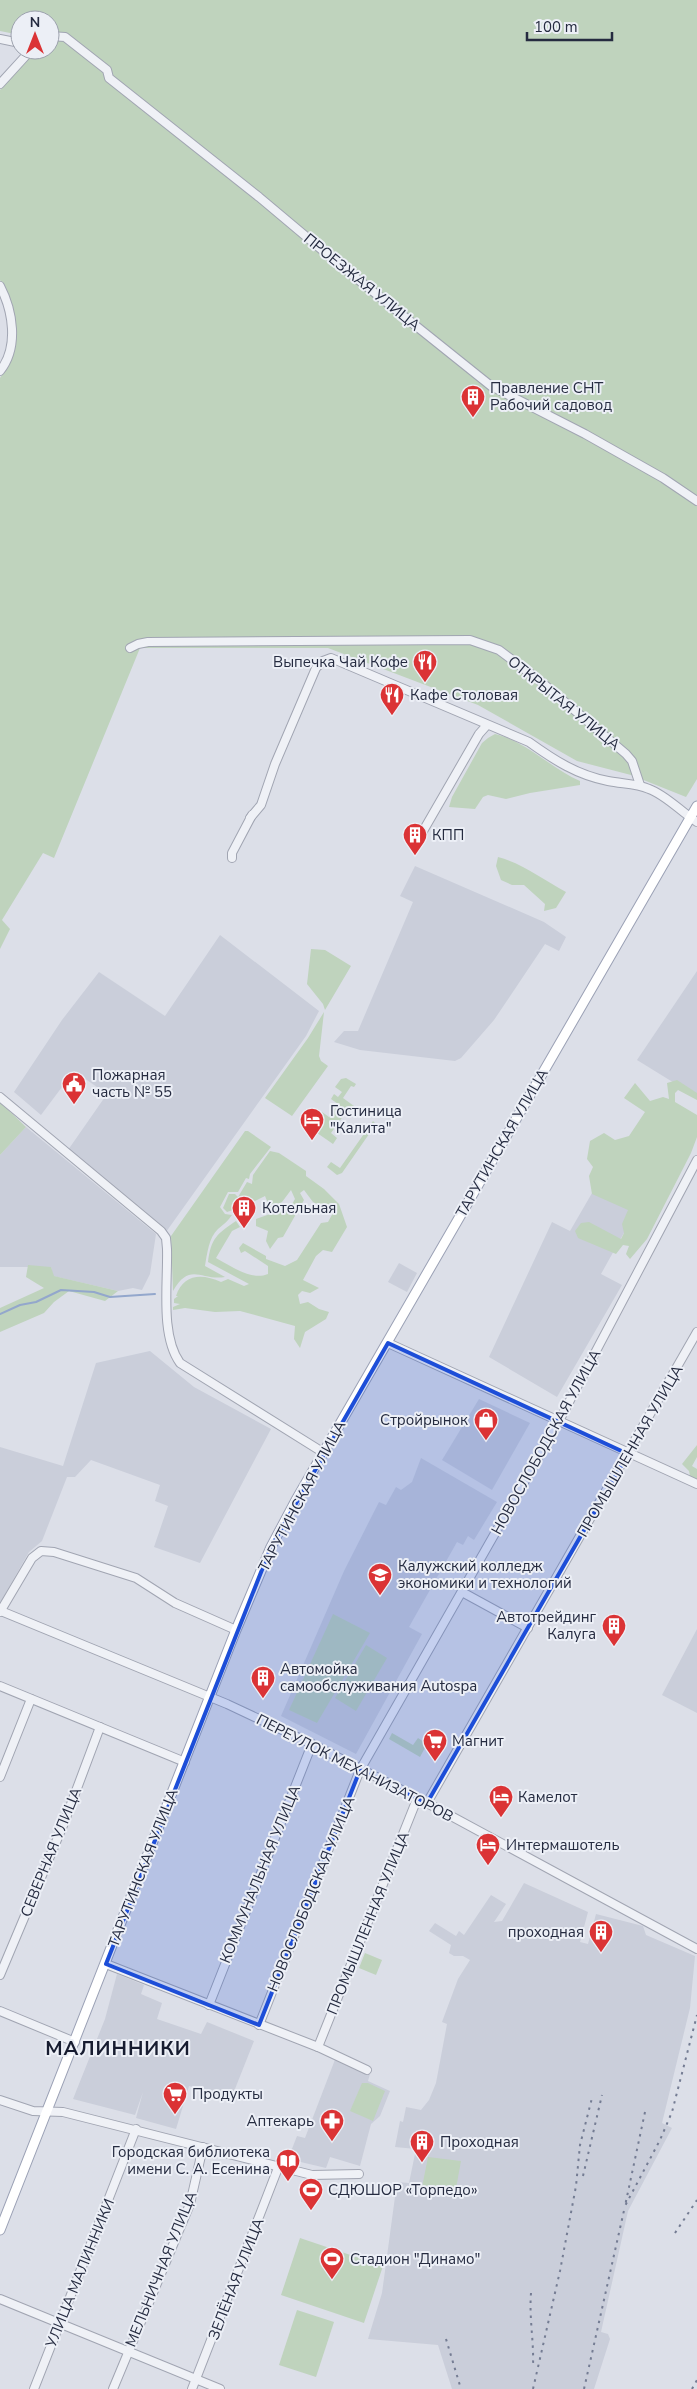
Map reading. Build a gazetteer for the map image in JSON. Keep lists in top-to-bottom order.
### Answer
{
  "streets": {
    "main road": ["ТАРУТИНСКАЯ УЛИЦА"],
    "street": [
      "ПРОЕЗЖАЯ УЛИЦА",
      "ОТКРЫТАЯ УЛИЦА",
      "НОВОСЛОБОДСКАЯ УЛИЦА",
      "ПРОМЫШЛЕННАЯ УЛИЦА",
      "ПЕРЕУЛОК МЕХАНИЗАТОРОВ",
      "СЕВЕРНАЯ УЛИЦА",
      "КОММУНАЛЬНАЯ УЛИЦА",
      "МЕЛЬНИЧНАЯ УЛИЦА",
      "УЛИЦА МАЛИННИКИ",
      "ЗЕЛЁНАЯ УЛИЦА"
    ]
  },
  "crossings": [
    ["ТАРУТИНСКАЯ УЛИЦА", "ПЕРЕУЛОК МЕХАНИЗАТОРОВ"],
    ["НОВОСЛОБОДСКАЯ УЛИЦА", "ПЕРЕУЛОК МЕХАНИЗАТОРОВ"],
    ["ПРОМЫШЛЕННАЯ УЛИЦА", "ПЕРЕУЛОК МЕХАНИЗАТОРОВ"],
    ["ПЕРЕУЛОК МЕХАНИЗАТОРОВ", "КОММУНАЛЬНАЯ УЛИЦА"]
  ],
  "districts": ["МАЛИННИКИ"],
  "places": {
    "building": [
      "Правление СНТ Рабочий садовод",
      "КПП",
      "Котельная",
      "Автотрейдинг Калуга",
      "Автомойка самообслуживания Autospa",
      "проходная",
      "Проходная"
    ],
    "restaurant": ["Выпечка Чай Кофе", "Кафе Столовая"],
    "public building": ["Пожарная часть № 55"],
    "hotel": ["Гостиница \"Калита\"", "Камелот", "Интермашотель"],
    "shop": ["Стройрынок"],
    "school or university": ["Калужский колледж экономики и технологий"],
    "supermarket": ["Магнит", "Продукты"],
    "pharmacy": ["Аптекарь"],
    "library": ["Городская библиотека имени С. А. Есенина"],
    "sports": ["СДЮШОР «Торпедо»", "Стадион \"Динамо\""]
  },
  "scale_bar": "100 m",
  "north": "top"
}
